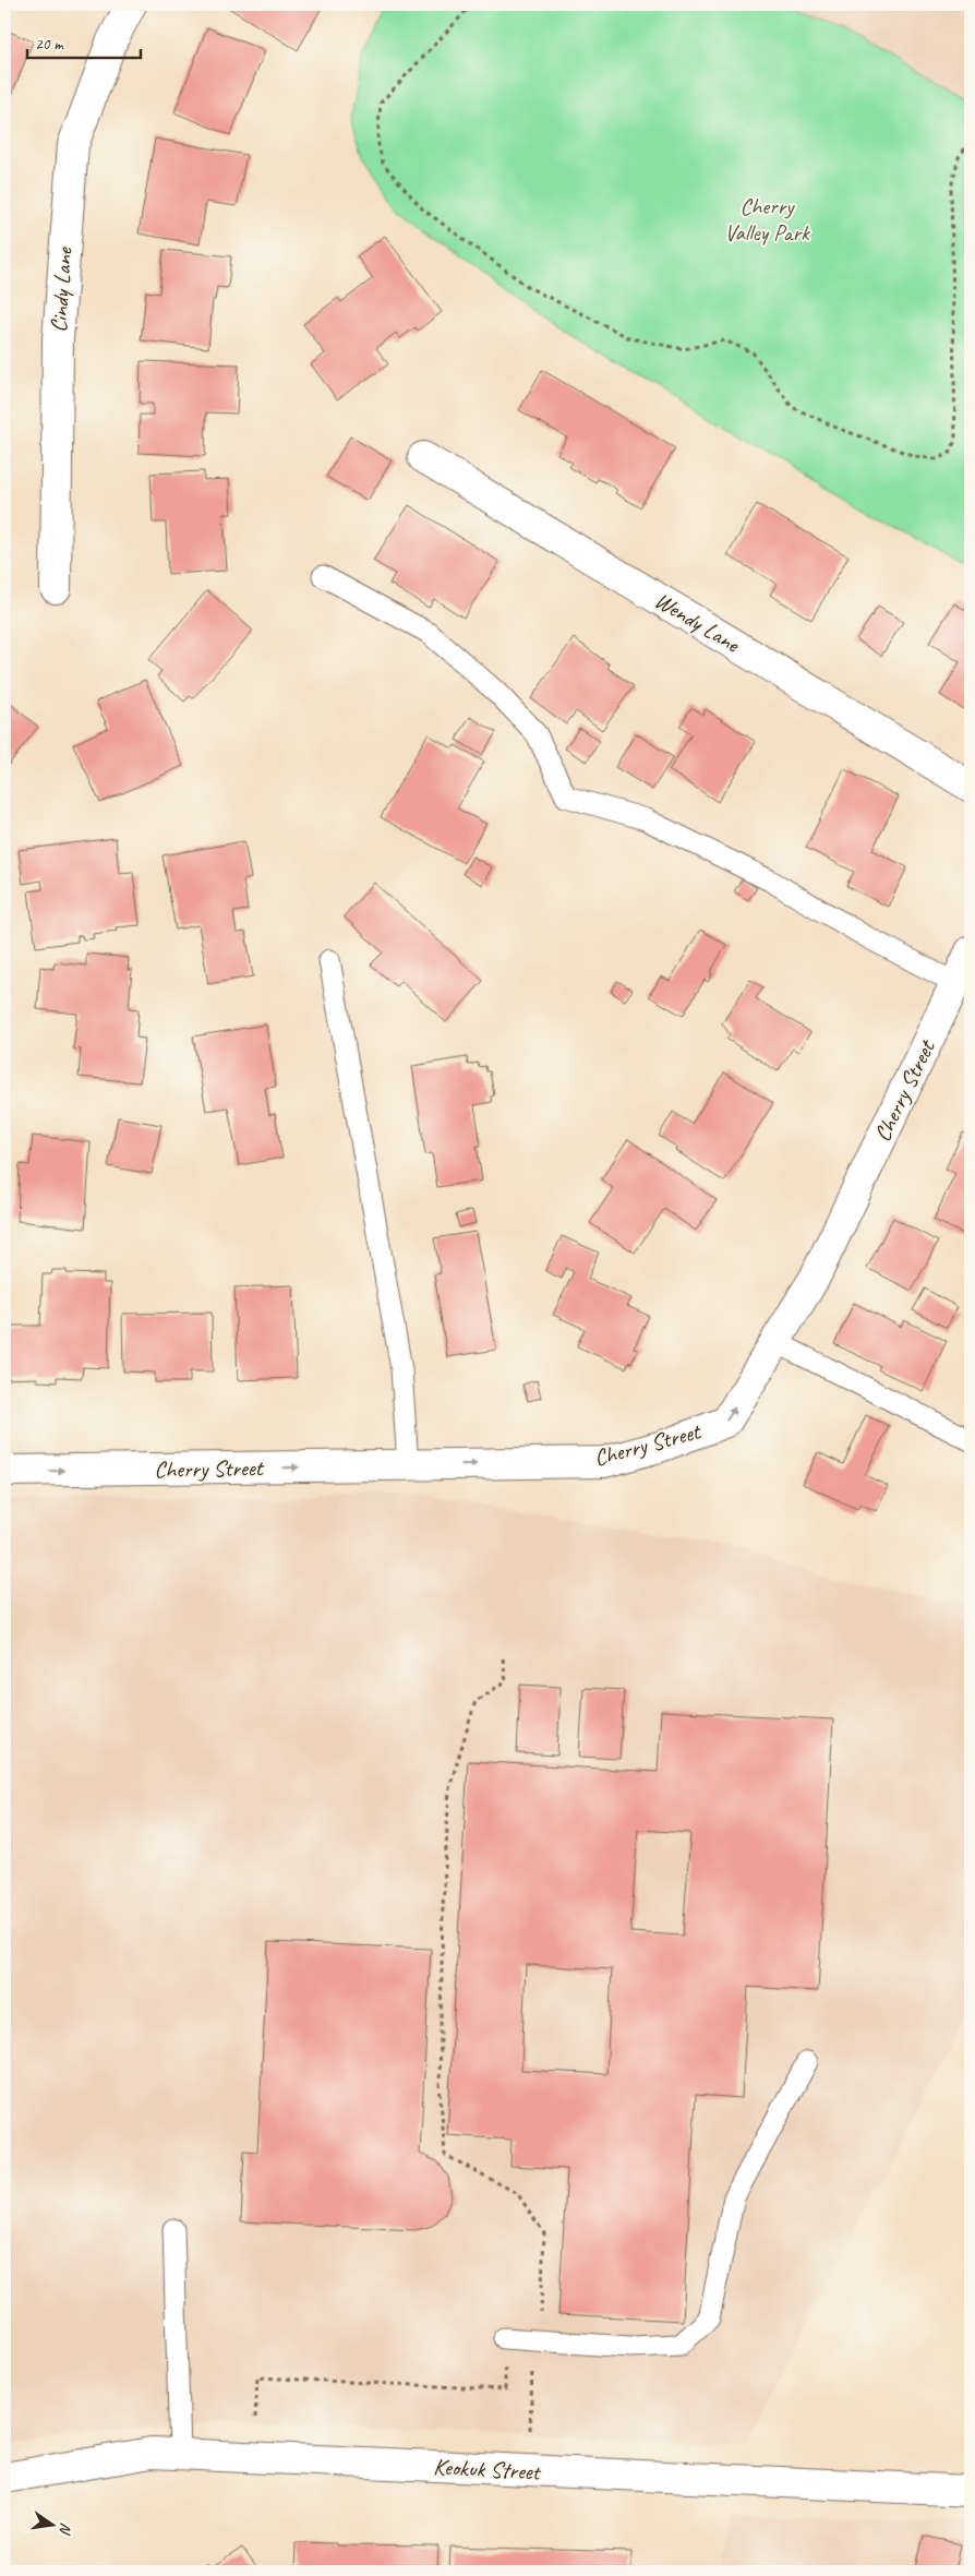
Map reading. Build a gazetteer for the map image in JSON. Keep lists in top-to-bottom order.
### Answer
{
  "streets": {
    "street": [
      "Cindy Lane",
      "Wendy Lane",
      "Cherry Street",
      "Keokuk Street"
    ]
  },
  "one_way": ["Cherry Street"],
  "parks": ["Cherry Valley Park"],
  "scale_bar": "20 m",
  "north": "right"
}
